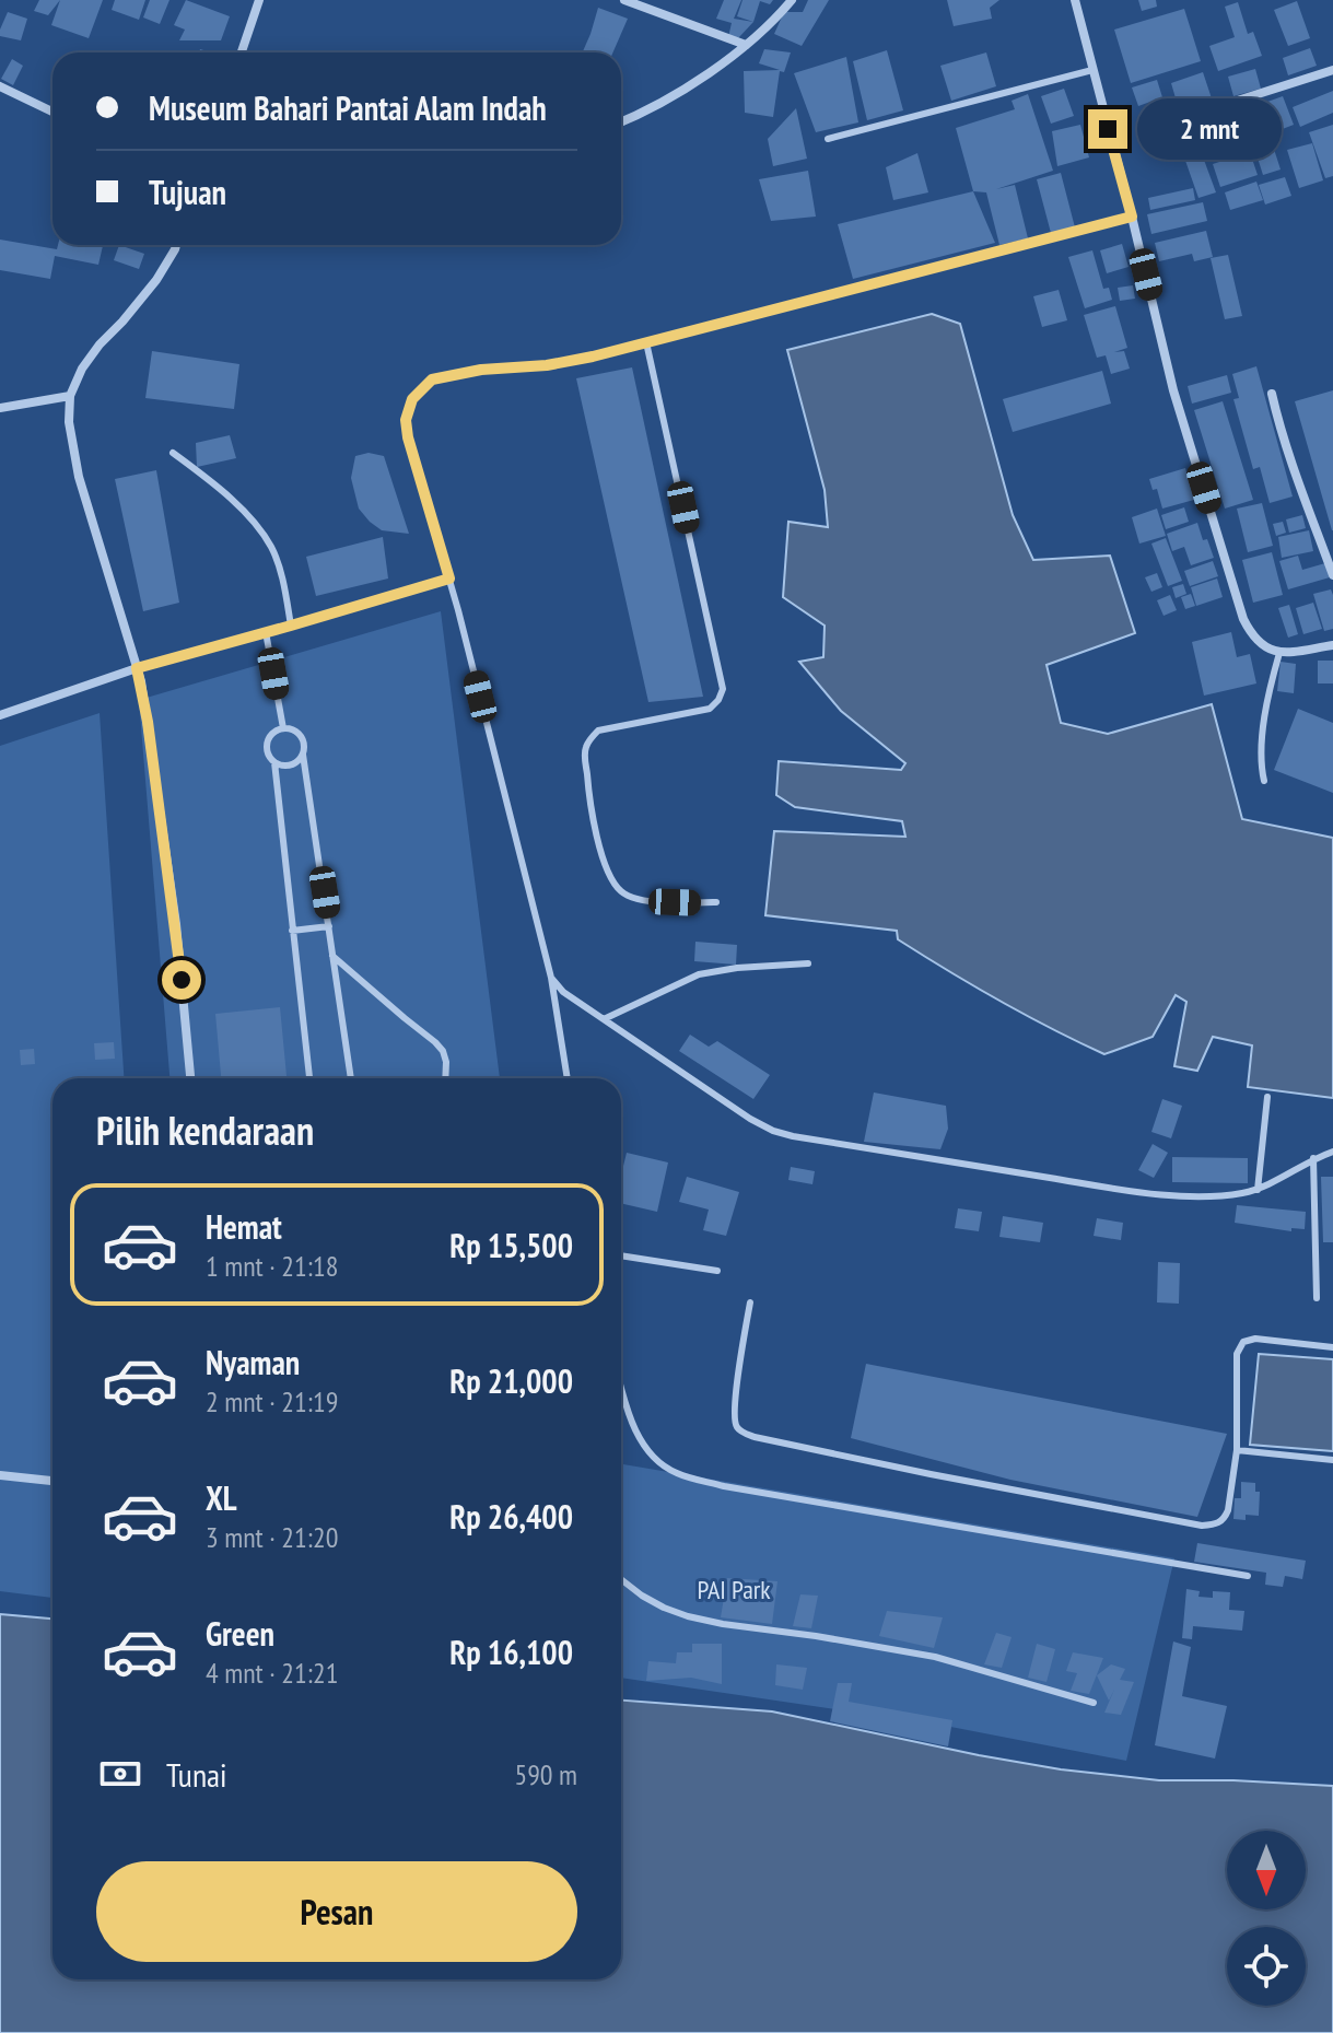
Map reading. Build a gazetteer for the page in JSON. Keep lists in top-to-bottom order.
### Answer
{
  "parks": ["PAI Park"],
  "north": "bottom",
  "page": {
    "banner": ["Museum Bahari Pantai Alam Indah", "Tujuan"],
    "bubble": "2 mnt",
    "heading": "Pilih kendaraan",
    "list": [
      {
        "name": "Hemat",
        "note": "1 mnt · 21:18",
        "value": "Rp 15,500"
      },
      {
        "name": "Nyaman",
        "note": "2 mnt · 21:19",
        "value": "Rp 21,000"
      },
      {
        "name": "XL",
        "note": "3 mnt · 21:20",
        "value": "Rp 26,400"
      },
      {
        "name": "Green",
        "note": "4 mnt · 21:21",
        "value": "Rp 16,100"
      }
    ],
    "pay": ["Tunai", "590 m"],
    "buttons": "Pesan"
  }
}
